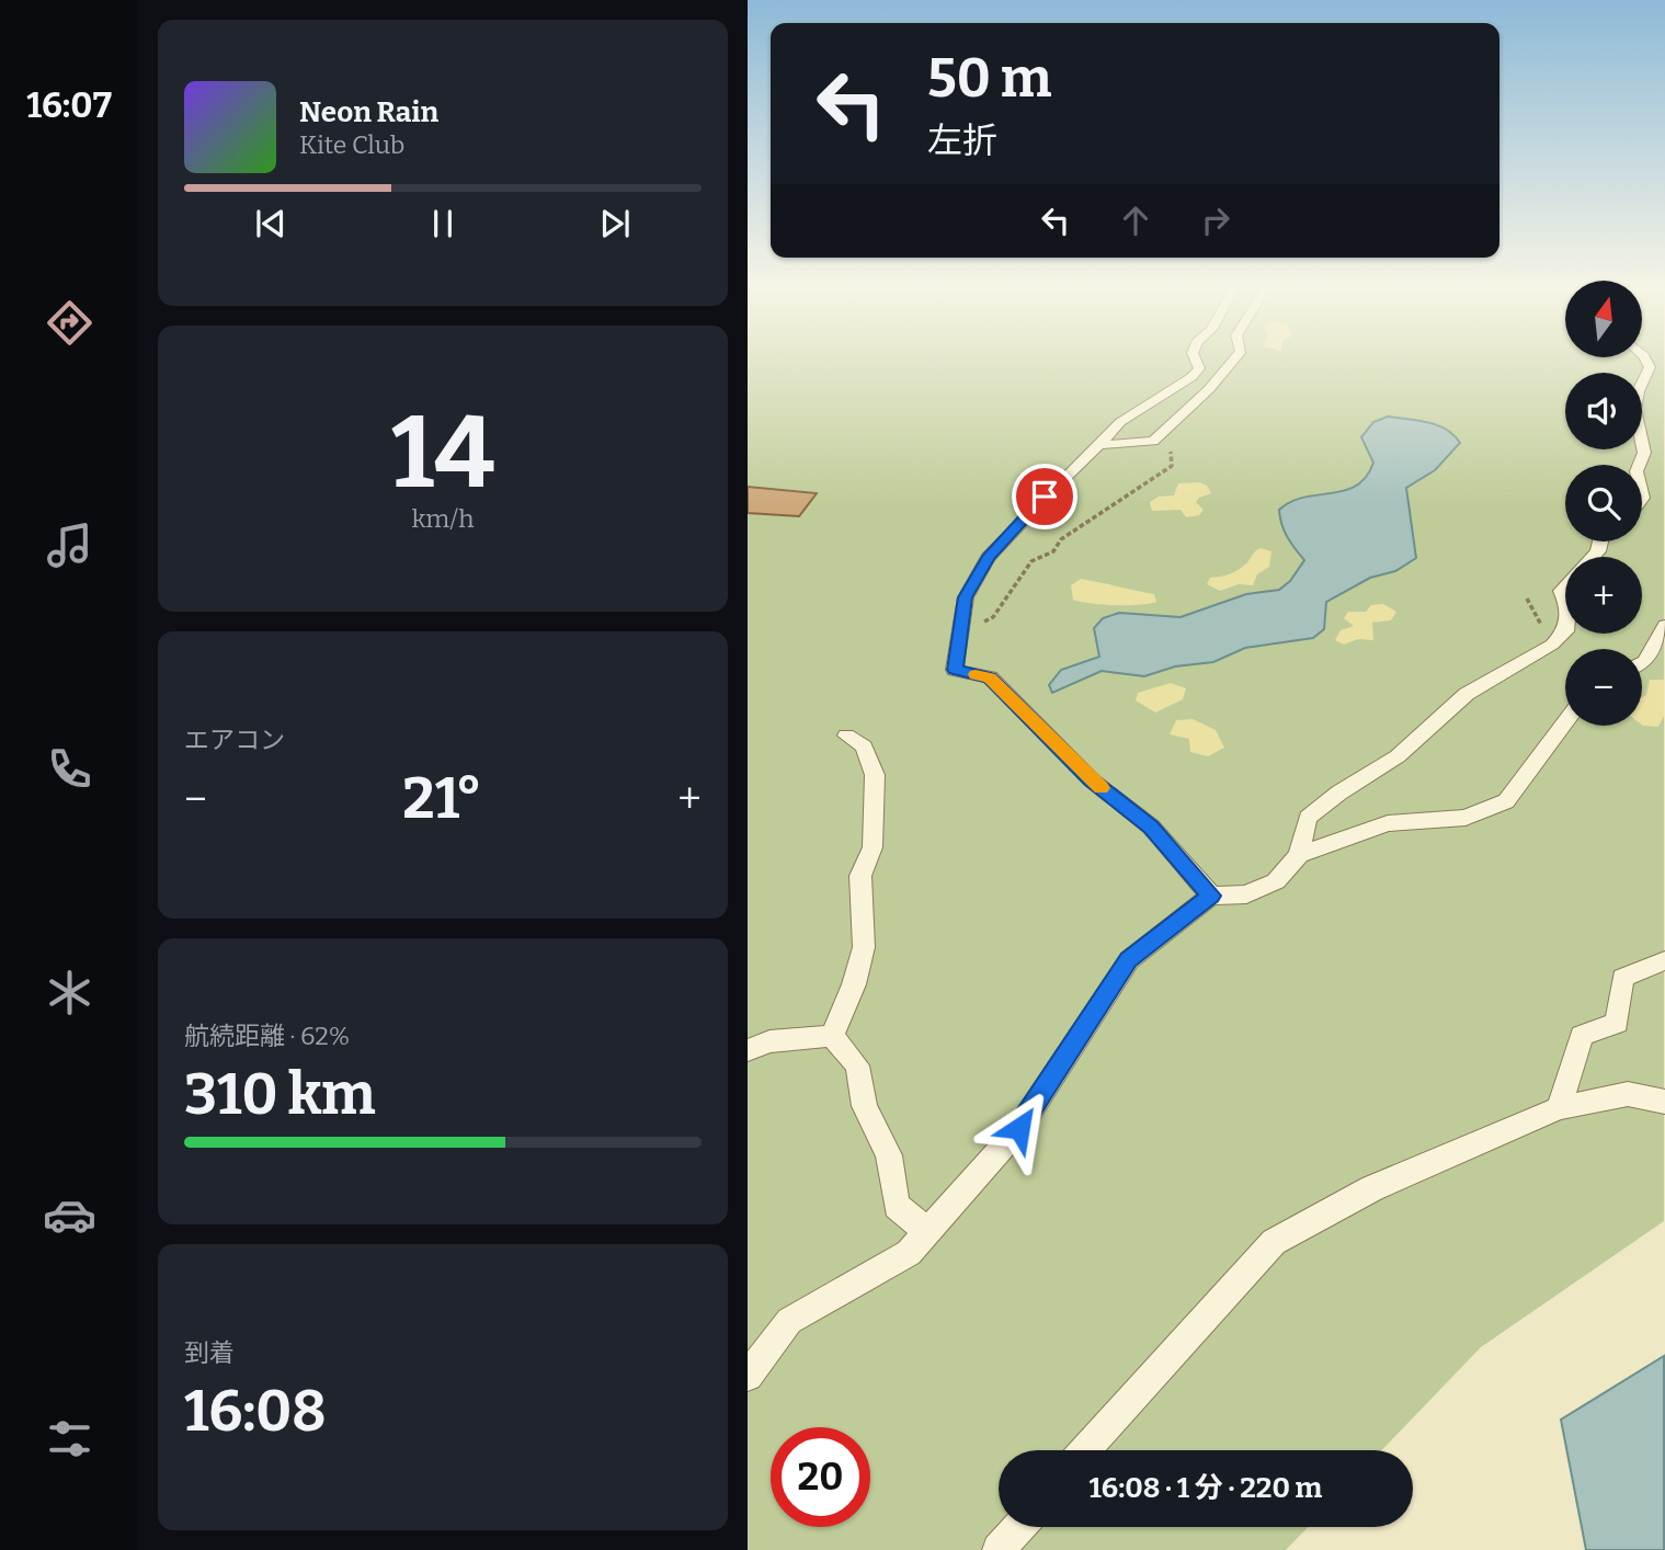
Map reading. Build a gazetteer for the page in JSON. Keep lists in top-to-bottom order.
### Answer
{
  "north": "top",
  "page": {
    "tabs": "16:07",
    "turn": ["50 m", "左折"],
    "song": ["Neon Rain", "Kite Club"],
    "map_buttons": ["+", "−"],
    "tile": [
      ["14", "km/h"],
      "エアコン",
      ["航続距離 · 62%", "310 km"],
      ["到着", "16:08"]
    ],
    "heat": ["−", "21°", "+"],
    "limit": "20",
    "trip": "16:08 · 1 分 · 220 m"
  }
}
